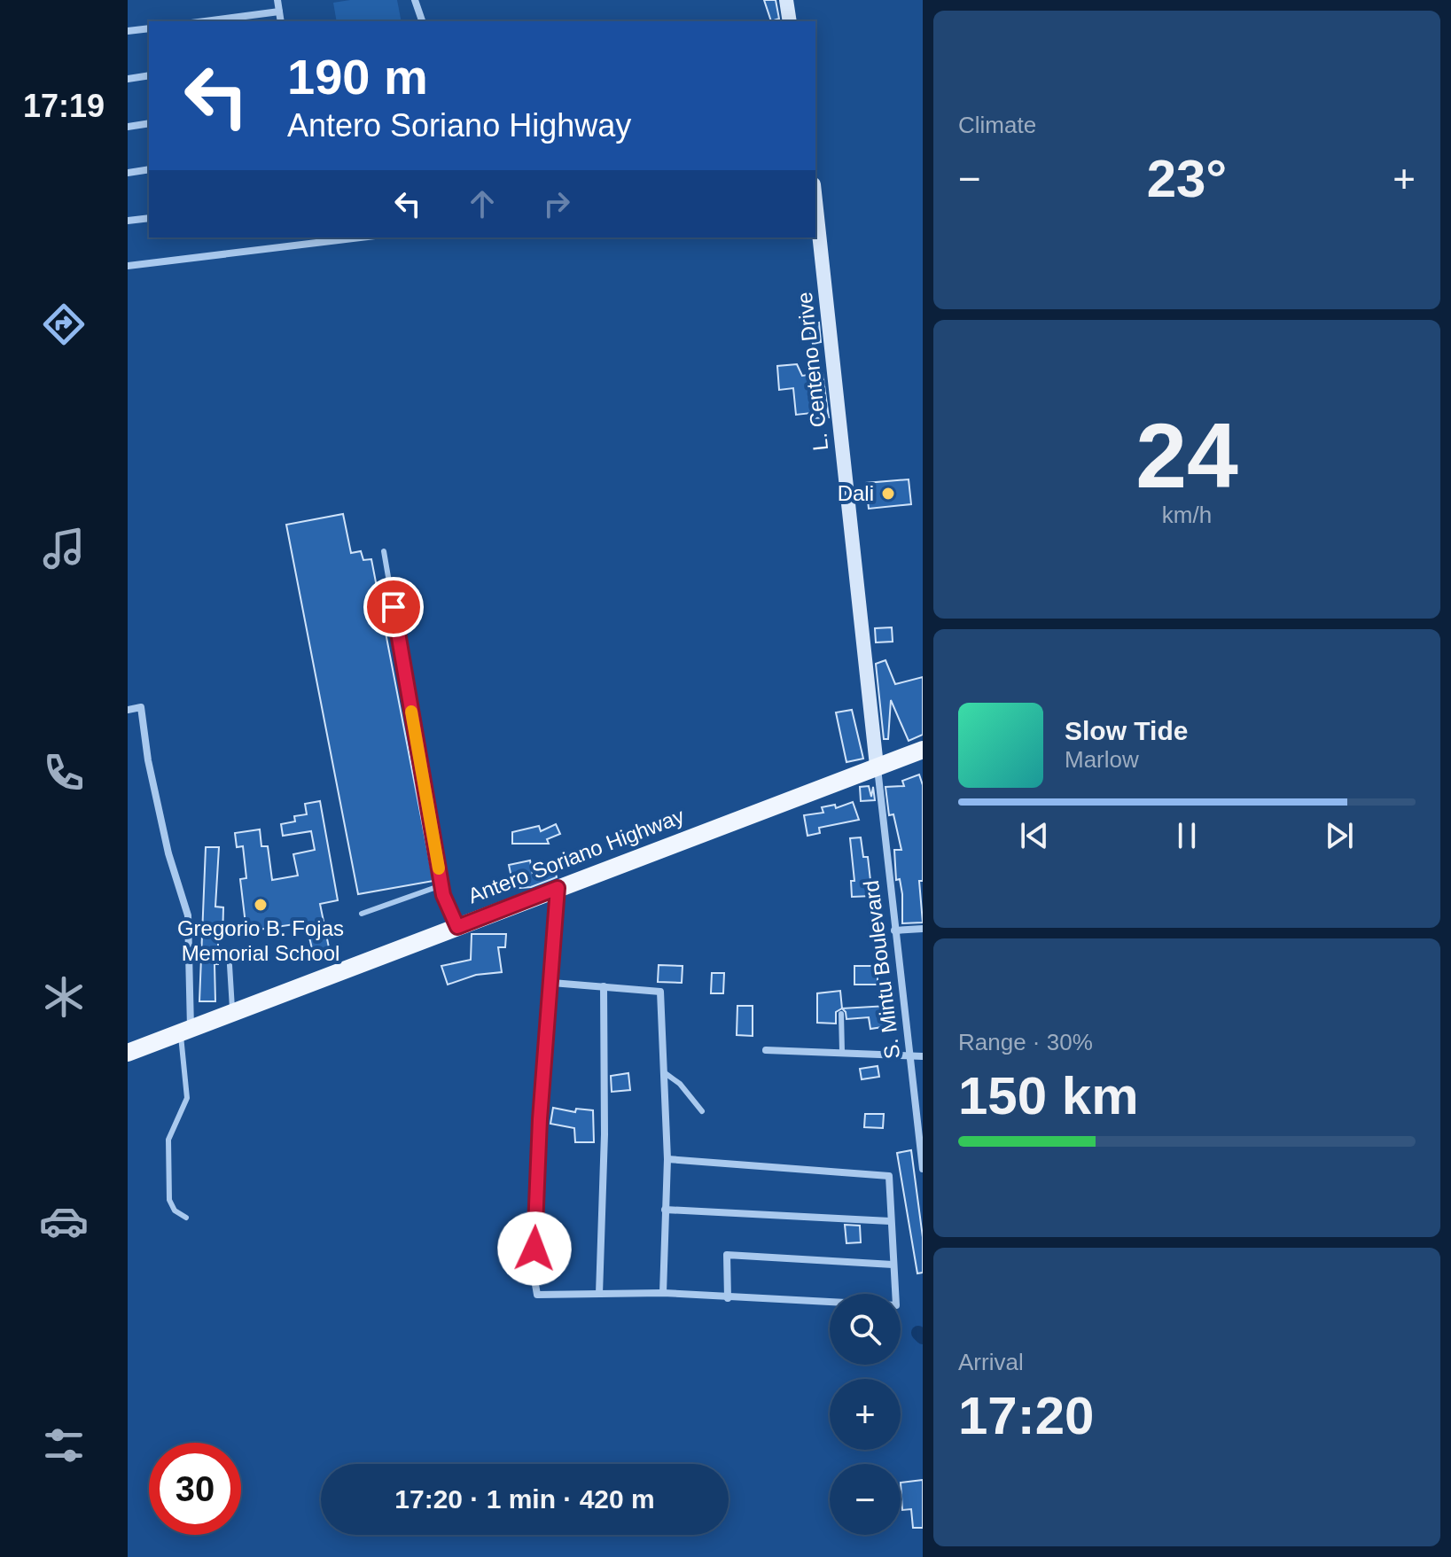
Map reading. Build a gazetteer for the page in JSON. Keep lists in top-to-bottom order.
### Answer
{
  "streets": {
    "main road": ["Antero Soriano Highway"],
    "street": ["L. Centeno Drive", "S. Mintu Boulevard"]
  },
  "crossings": [
    ["L. Centeno Drive", "Antero Soriano Highway"],
    ["L. Centeno Drive", "S. Mintu Boulevard"],
    ["Antero Soriano Highway", "S. Mintu Boulevard"]
  ],
  "places": ["Dali", "Gregorio B. Fojas Memorial School"],
  "page": {
    "tabs": "17:19",
    "tile": [
      "Climate",
      ["24", "km/h"],
      ["Range · 30%", "150 km"],
      ["Arrival", "17:20"]
    ],
    "turn": ["190 m", "Antero Soriano Highway"],
    "heat": ["−", "23°", "+"],
    "song": ["Slow Tide", "Marlow"],
    "map_buttons": ["+", "−"],
    "limit": "30",
    "trip": "17:20 · 1 min · 420 m"
  }
}
